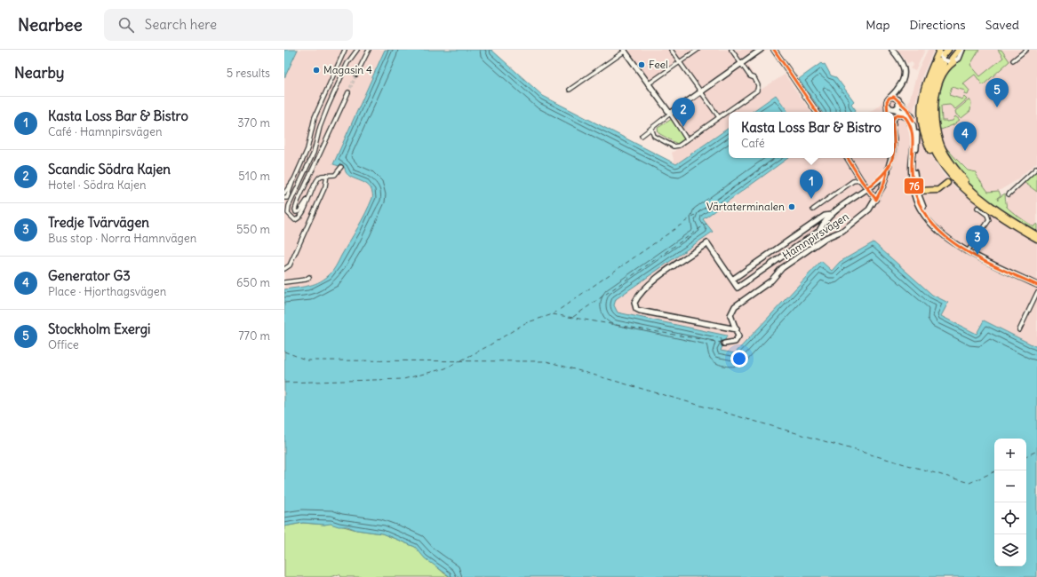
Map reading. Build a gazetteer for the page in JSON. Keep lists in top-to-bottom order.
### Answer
{
  "streets": {
    "main road": ["Hamnpirsvägen"]
  },
  "places": ["Feel", "Magasin 4", "Värtaterminalen"],
  "lines": ["transit line 76"],
  "page": {
    "header": "Nearbee",
    "search": "Search here",
    "nav": ["Map", "Directions", "Saved"],
    "heading": ["Nearby", "5 results"],
    "pins": [
      "5",
      "2",
      "4",
      "1",
      "3"
    ],
    "list": [
      {
        "mark": "1",
        "name": "Kasta Loss Bar & Bistro",
        "note": "Café · Hamnpirsvägen",
        "value": "370 m"
      },
      {
        "mark": "2",
        "name": "Scandic Södra Kajen",
        "note": "Hotel · Södra Kajen",
        "value": "510 m"
      },
      {
        "mark": "3",
        "name": "Tredje Tvärvägen",
        "note": "Bus stop · Norra Hamnvägen",
        "value": "550 m"
      },
      {
        "mark": "4",
        "name": "Generator G3",
        "note": "Place · Hjorthagsvägen",
        "value": "650 m"
      },
      {
        "mark": "5",
        "name": "Stockholm Exergi",
        "note": "Office",
        "value": "770 m"
      }
    ],
    "popup": ["Kasta Loss Bar & Bistro", "Café"],
    "map_buttons": ["+", "−"]
  }
}
